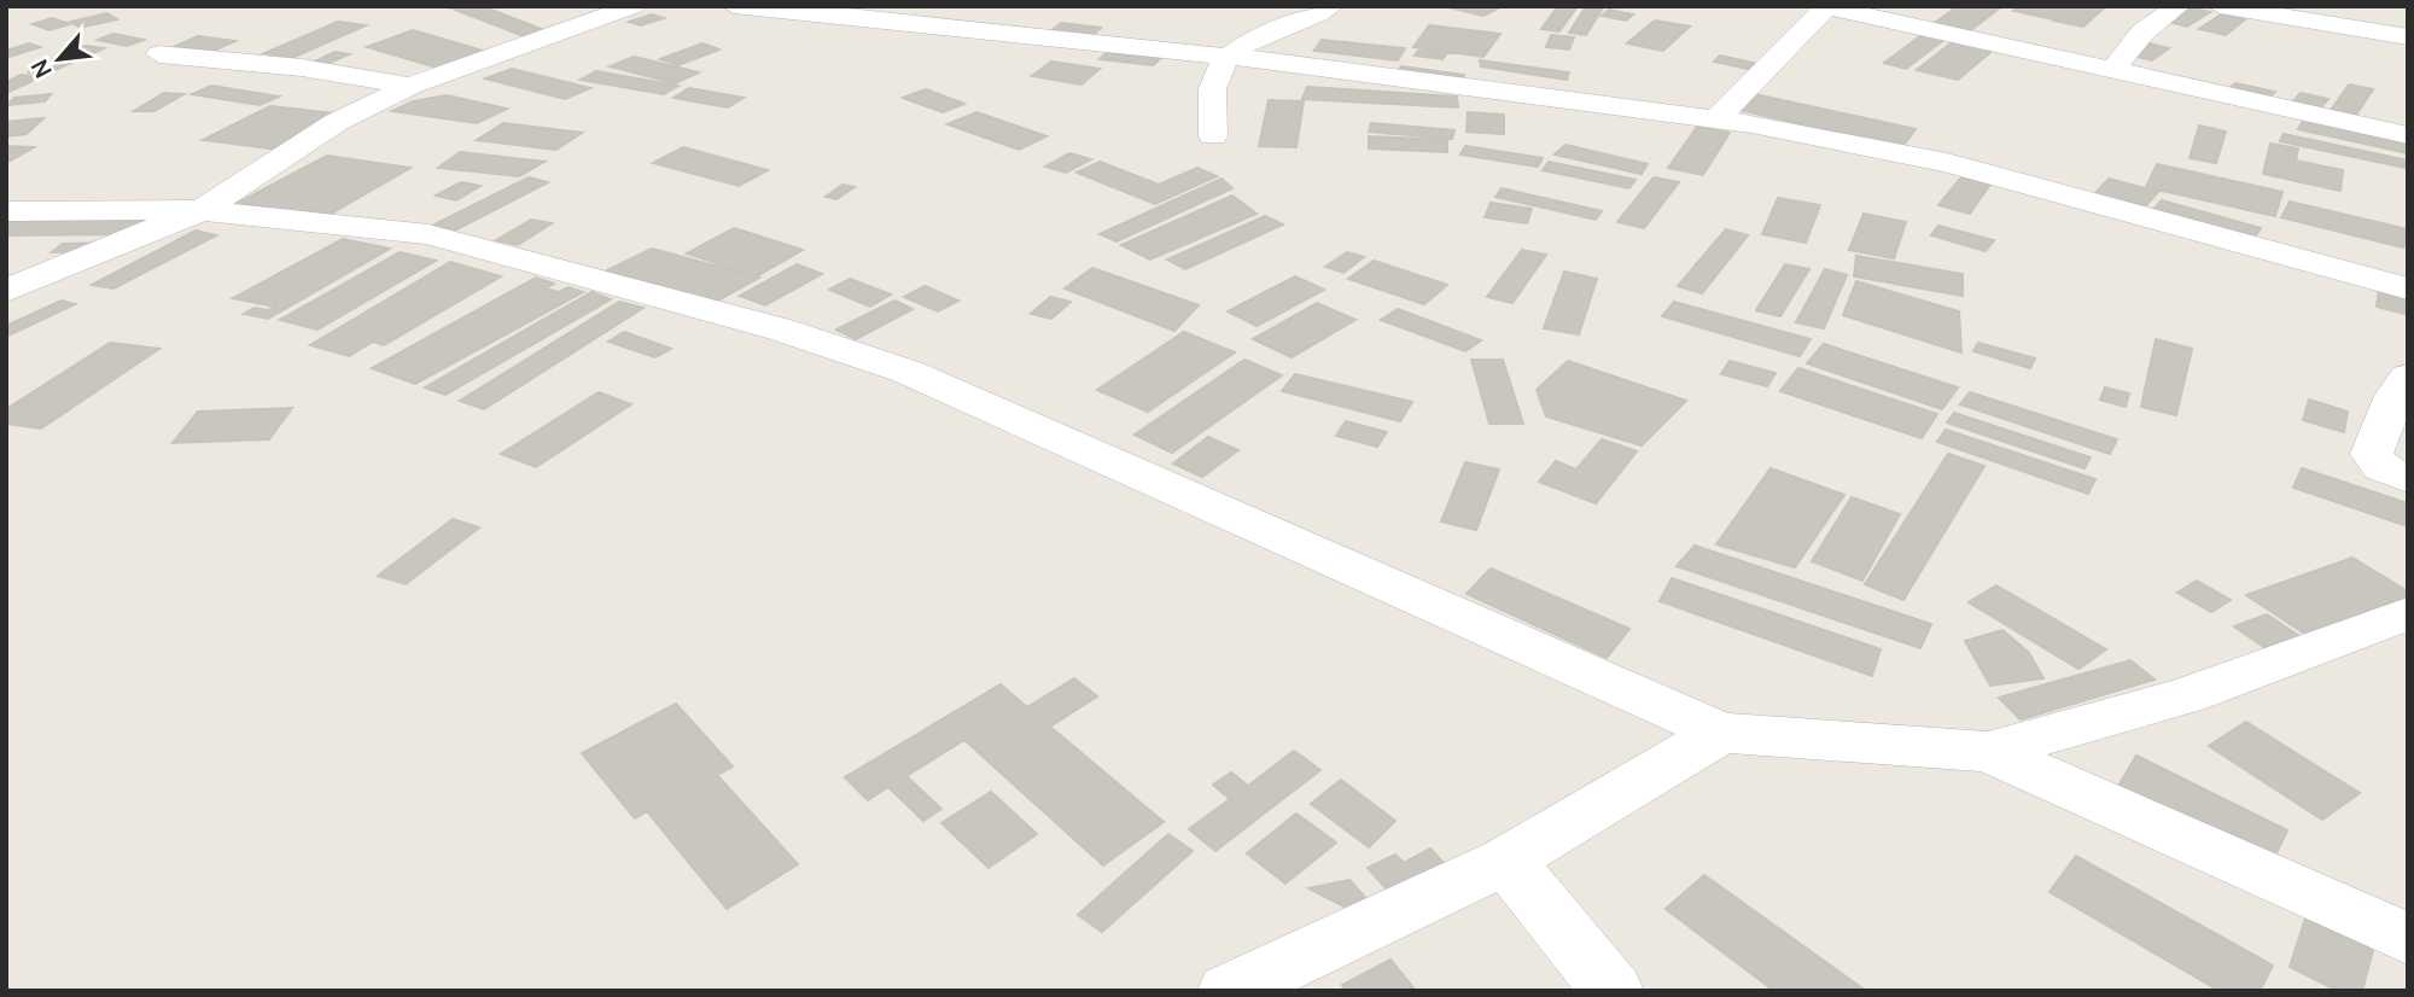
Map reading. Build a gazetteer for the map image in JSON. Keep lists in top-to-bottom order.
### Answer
{
  "north": "bottom left"
}
